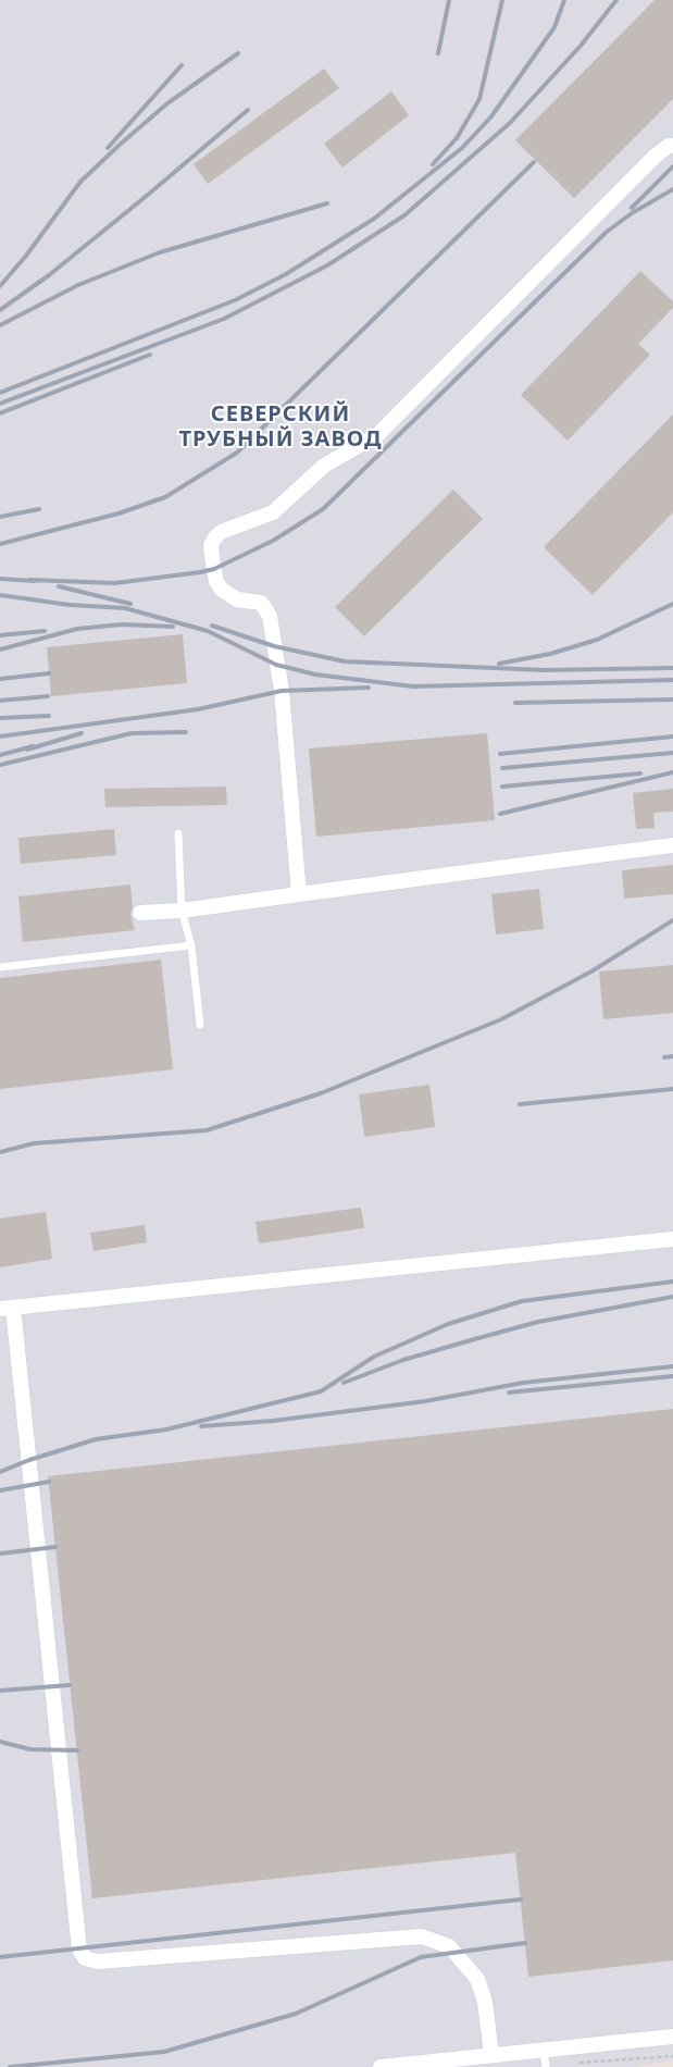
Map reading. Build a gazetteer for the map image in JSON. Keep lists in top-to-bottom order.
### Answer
{
  "districts": ["СЕВЕРСКИЙ ТРУБНЫЙ ЗАВОД"]
}
